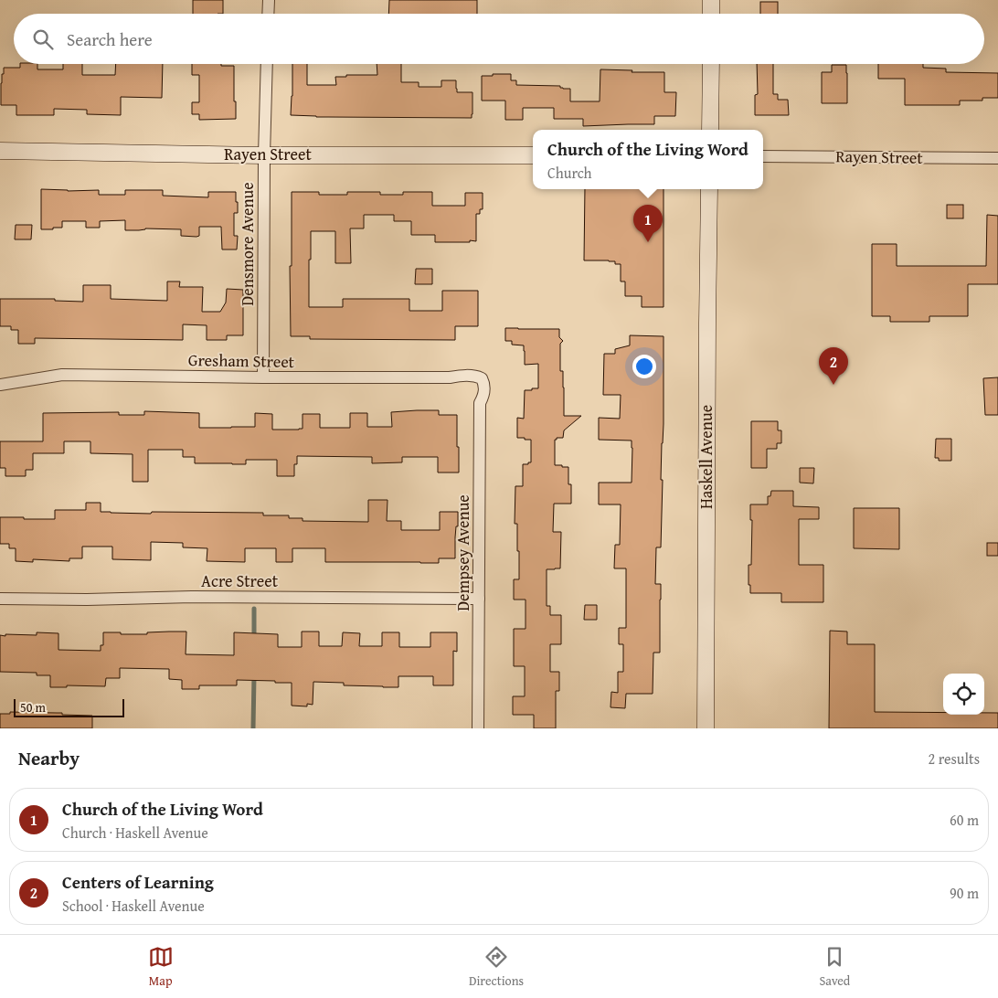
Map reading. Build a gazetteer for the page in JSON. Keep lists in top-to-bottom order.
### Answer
{
  "streets": {
    "main road": ["Rayen Street", "Haskell Avenue"],
    "street": [
      "Densmore Avenue",
      "Gresham Street",
      "Dempsey Avenue",
      "Acre Street"
    ]
  },
  "crossings": [
    ["Rayen Street", "Densmore Avenue"],
    ["Densmore Avenue", "Gresham Street"],
    ["Gresham Street", "Dempsey Avenue"],
    ["Dempsey Avenue", "Acre Street"]
  ],
  "scale_bar": "50 m",
  "page": {
    "search": "Search here",
    "popup": ["Church of the Living Word", "Church"],
    "pins": ["1", "2"],
    "scale": "50 m",
    "heading": ["Nearby", "2 results"],
    "list": [
      {
        "mark": "1",
        "name": "Church of the Living Word",
        "note": "Church · Haskell Avenue",
        "value": "60 m"
      },
      {
        "mark": "2",
        "name": "Centers of Learning",
        "note": "School · Haskell Avenue",
        "value": "90 m"
      }
    ],
    "nav": ["Map", "Directions", "Saved"]
  }
}
